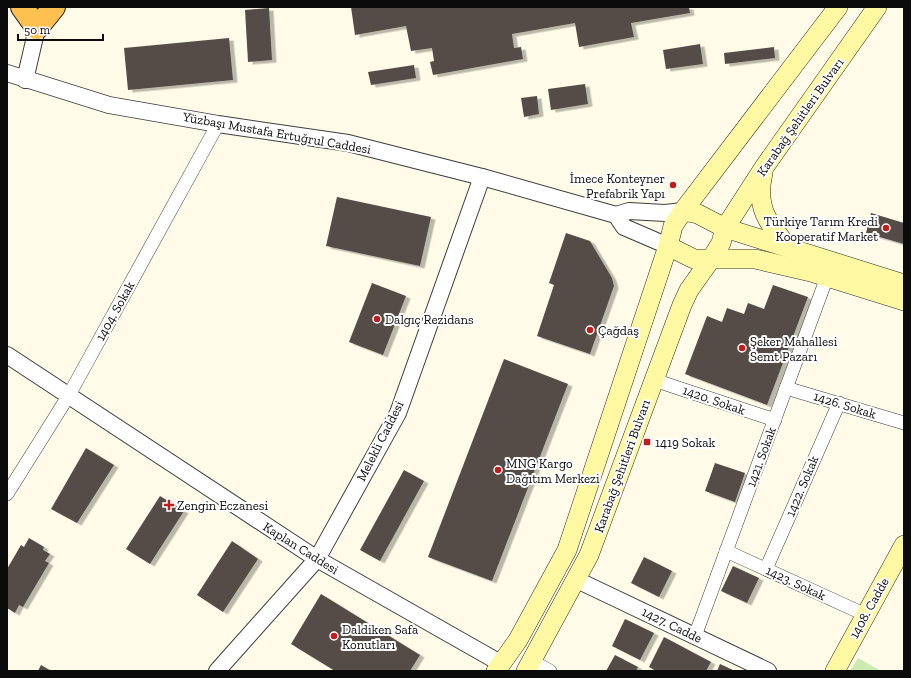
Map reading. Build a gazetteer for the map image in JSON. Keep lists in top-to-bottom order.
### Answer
{
  "streets": {
    "main road": ["Karabağ Şehitleri Bulvarı", "1408. Cadde"],
    "street": [
      "Yüzbaşı Mustafa Ertuğrul Caddesi",
      "1404. Sokak",
      "1420. Sokak",
      "1426. Sokak",
      "Melekli Caddesi",
      "1421. Sokak",
      "1422. Sokak",
      "Kaplan Caddesi",
      "1423. Sokak",
      "1427. Cadde"
    ]
  },
  "crossings": [
    ["Karabağ Şehitleri Bulvarı", "Yüzbaşı Mustafa Ertuğrul Caddesi"],
    ["Karabağ Şehitleri Bulvarı", "1420. Sokak"],
    ["Karabağ Şehitleri Bulvarı", "Kaplan Caddesi"],
    ["Karabağ Şehitleri Bulvarı", "1427. Cadde"],
    ["Yüzbaşı Mustafa Ertuğrul Caddesi", "1404. Sokak"],
    ["Yüzbaşı Mustafa Ertuğrul Caddesi", "Melekli Caddesi"],
    ["1404. Sokak", "Kaplan Caddesi"],
    ["1420. Sokak", "1421. Sokak"],
    ["1426. Sokak", "1421. Sokak"],
    ["1426. Sokak", "1422. Sokak"],
    ["Melekli Caddesi", "Kaplan Caddesi"],
    ["1421. Sokak", "1423. Sokak"],
    ["1421. Sokak", "1427. Cadde"],
    ["1422. Sokak", "1423. Sokak"],
    ["1423. Sokak", "1408. Cadde"]
  ],
  "places": {
    "other": [
      "İmece Konteyner Prefabrik Yapı",
      "Türkiye Tarım Kredi Kooperatif Market",
      "Dalgıç Rezidans",
      "Çağdaş",
      "Şeker Mahallesi Semt Pazarı",
      "MNG Kargo Dağıtım Merkezi",
      "Daldiken Safa Konutları"
    ],
    "transit": ["1419 Sokak"],
    "health": ["Zengin Eczanesi"]
  },
  "scale_bar": "50 m"
}
